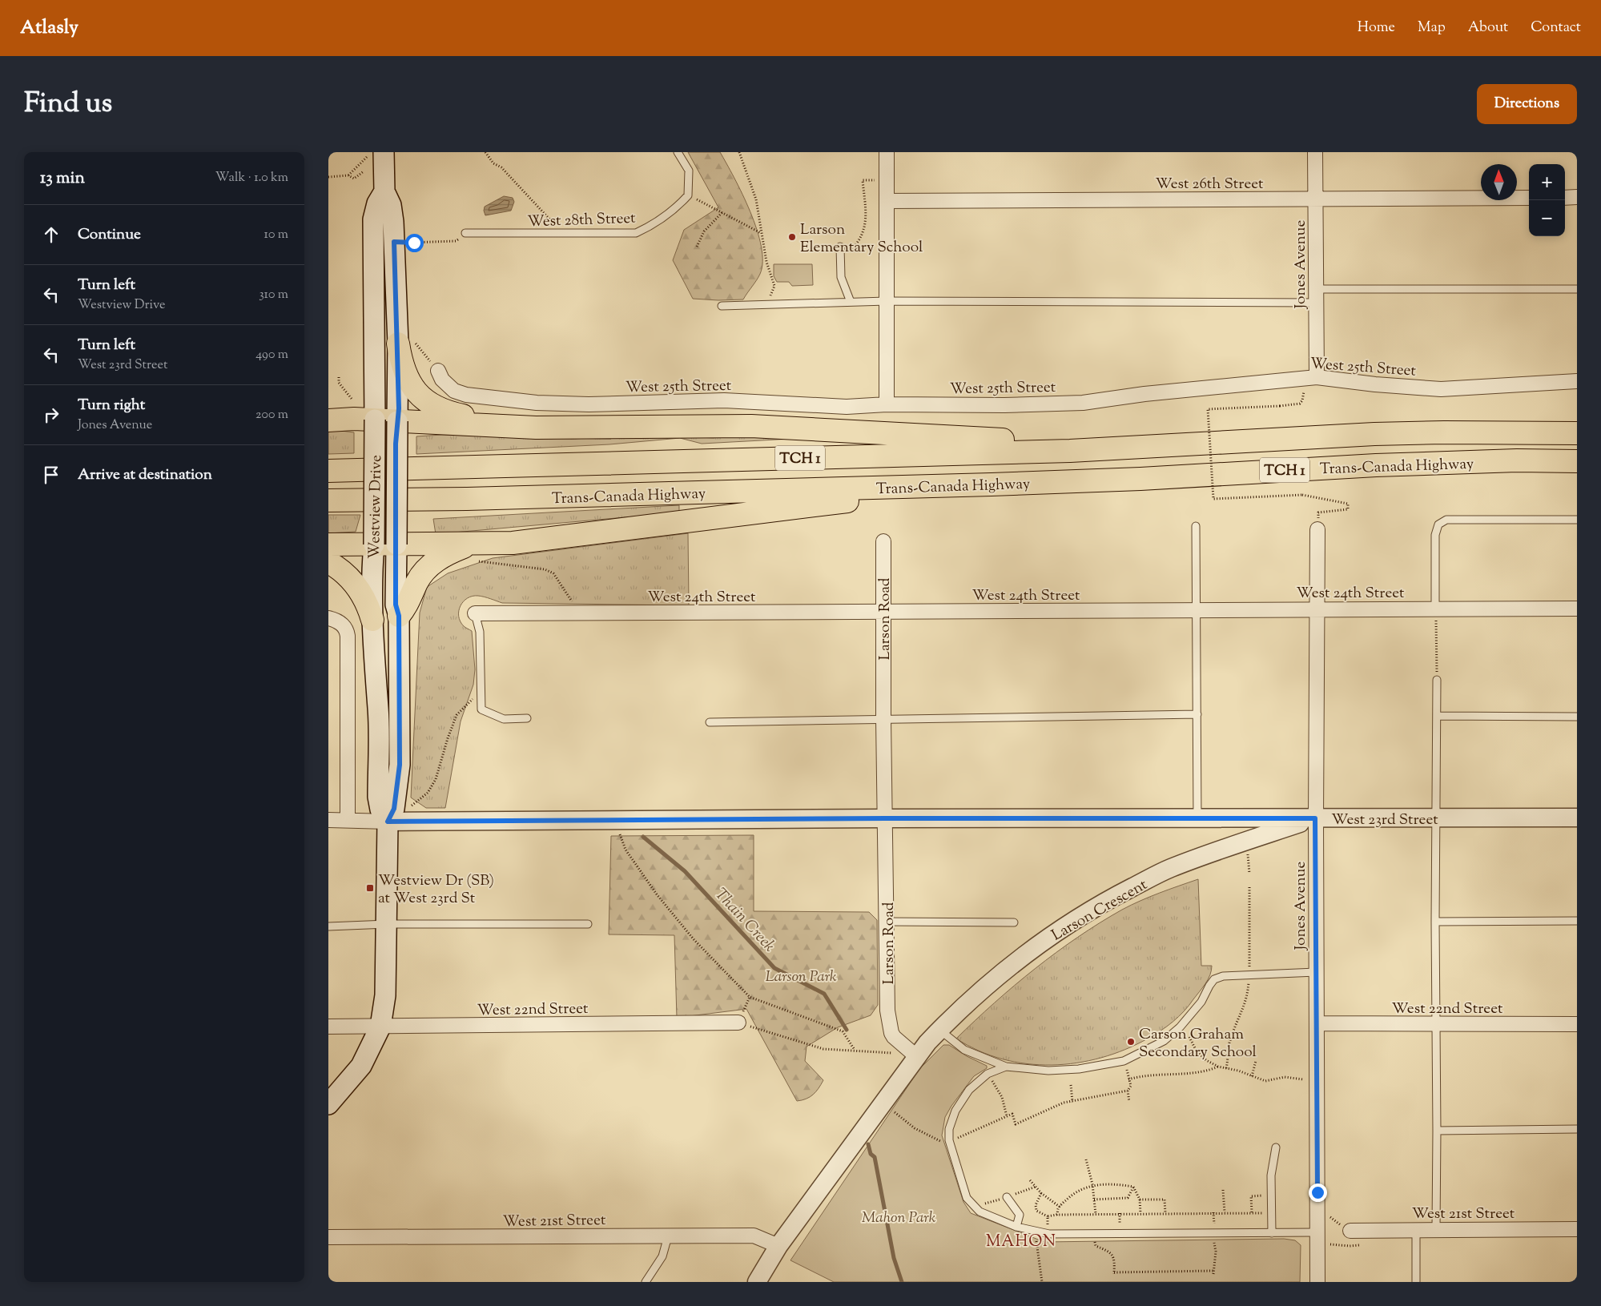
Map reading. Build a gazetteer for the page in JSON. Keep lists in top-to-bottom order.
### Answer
{
  "streets": {
    "highway": ["TCH 1", "Trans-Canada Highway"],
    "main road": ["Westview Drive"],
    "street": [
      "West 26th Street",
      "Jones Avenue",
      "West 25th Street",
      "West 24th Street",
      "Larson Road",
      "West 23rd Street",
      "Larson Crescent",
      "West 22nd Street",
      "West 21st Street"
    ],
    "lane": ["West 28th Street"]
  },
  "crossings": [
    ["West 26th Street", "Jones Avenue"],
    ["Jones Avenue", "West 25th Street"],
    ["Jones Avenue", "West 24th Street"],
    ["Jones Avenue", "West 23rd Street"],
    ["Jones Avenue", "Larson Crescent"],
    ["Jones Avenue", "West 22nd Street"],
    ["Westview Drive", "West 23rd Street"],
    ["Westview Drive", "West 22nd Street"],
    ["West 24th Street", "Larson Road"],
    ["Larson Road", "West 23rd Street"],
    ["Larson Road", "Larson Crescent"],
    ["West 23rd Street", "Larson Crescent"]
  ],
  "districts": ["MAHON"],
  "water": ["Thain Creek"],
  "parks": ["Larson Park", "Mahon Park"],
  "places": {
    "other": ["Larson Elementary School", "Carson Graham Secondary School"],
    "transit": ["Westview Dr (SB) at West 23rd St"]
  },
  "north": "top",
  "page": {
    "header": "Atlasly",
    "nav": [
      "Home",
      "Map",
      "About",
      "Contact"
    ],
    "title": "Find us",
    "buttons": "Directions",
    "heading": ["13 min", "Walk · 1.0 km"],
    "map_buttons": ["+", "−"],
    "list": [
      ["Continue", "10 m"],
      ["Turn left", "Westview Drive", "310 m"],
      ["Turn left", "West 23rd Street", "490 m"],
      ["Turn right", "Jones Avenue", "200 m"],
      "Arrive at destination"
    ]
  }
}
